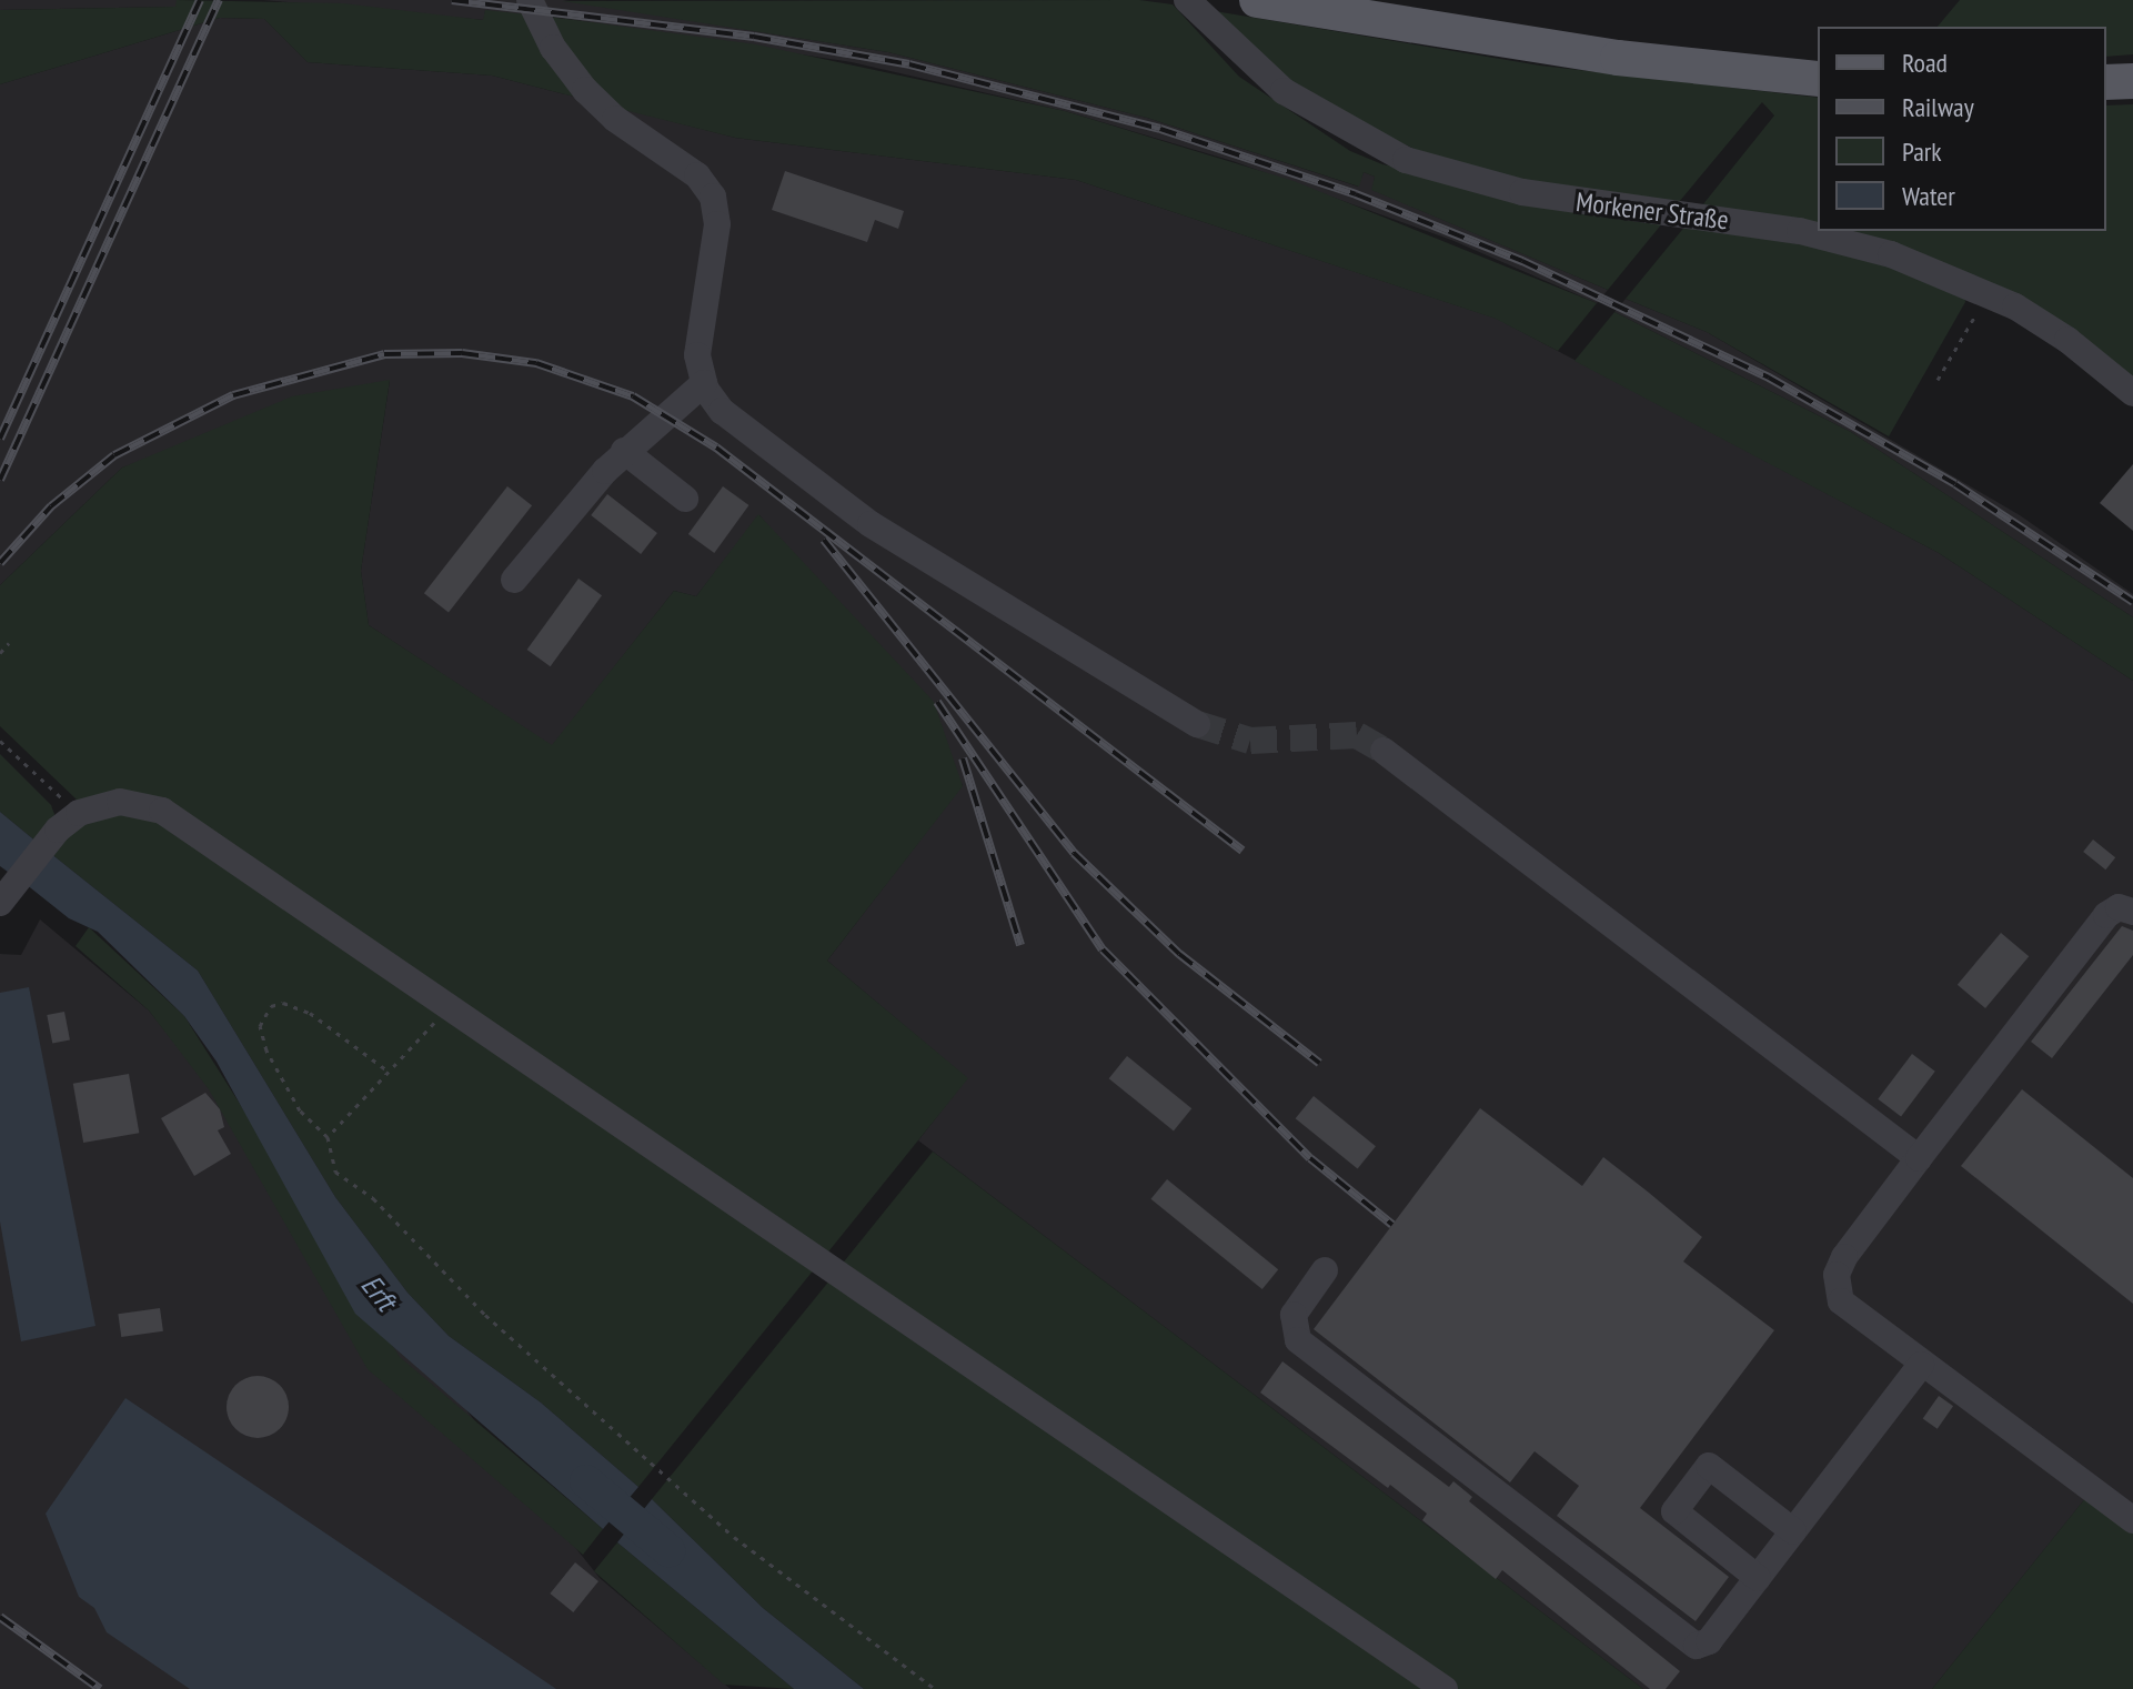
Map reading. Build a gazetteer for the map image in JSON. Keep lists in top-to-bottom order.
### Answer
{
  "streets": {
    "street": ["Morkener Straße"]
  },
  "water": ["Erft"],
  "legend": [
    "Road",
    "Railway",
    "Park",
    "Water"
  ]
}
